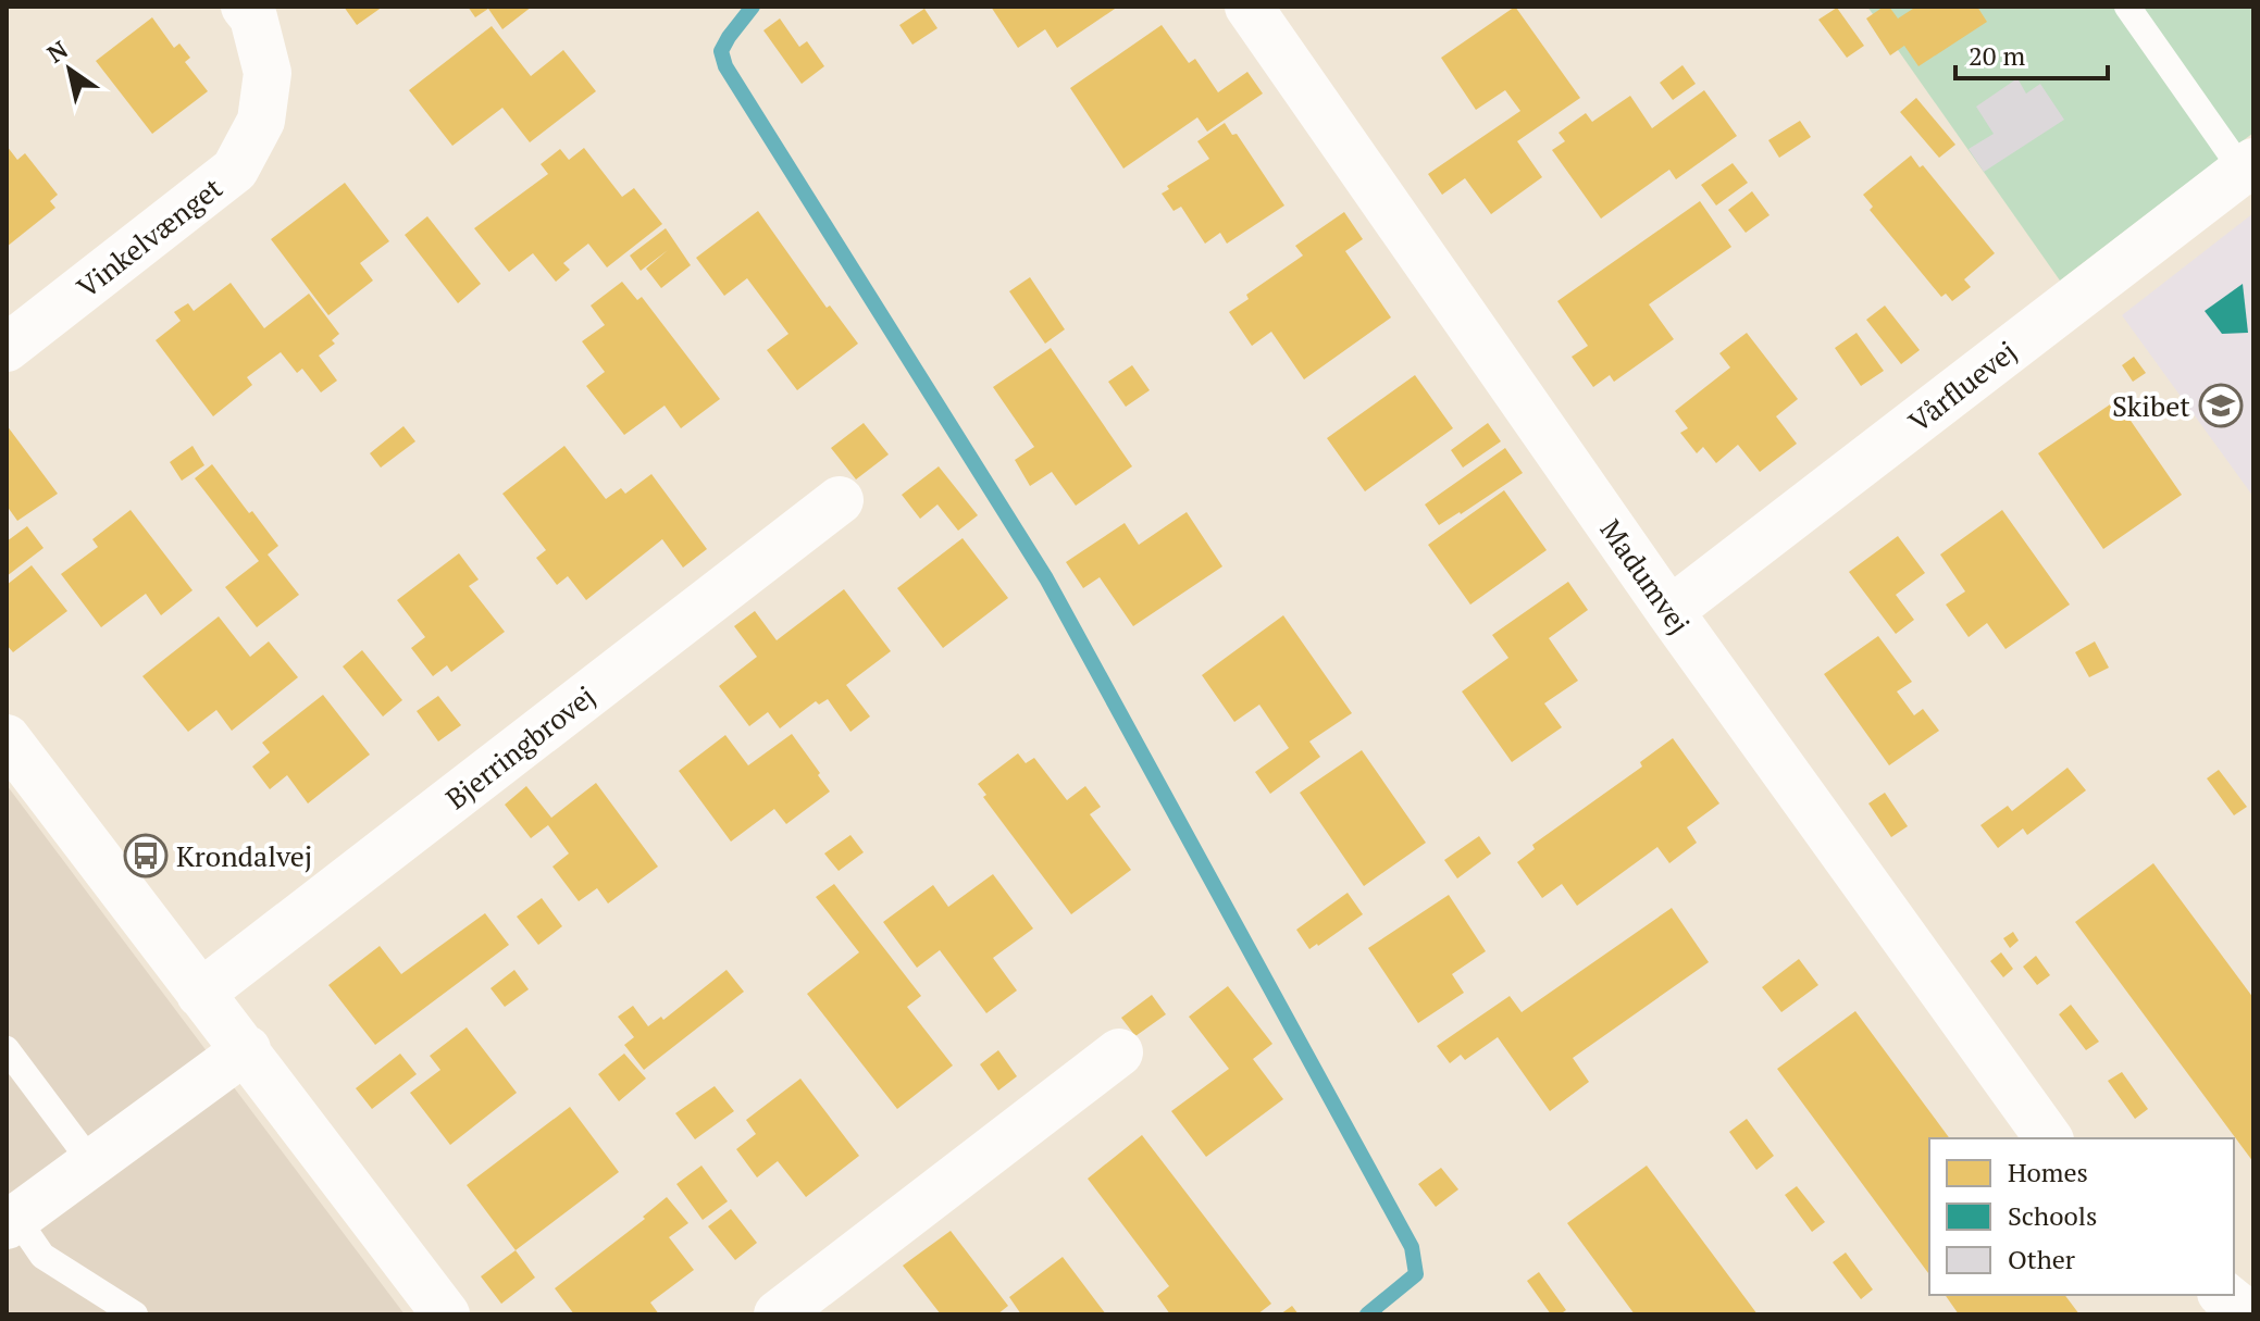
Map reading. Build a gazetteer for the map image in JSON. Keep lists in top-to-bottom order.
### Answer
{
  "streets": {
    "street": [
      "Vinkelvænget",
      "Vårfluevej",
      "Madumvej",
      "Bjerringbrovej"
    ]
  },
  "crossings": [
    ["Vårfluevej", "Madumvej"]
  ],
  "places": {
    "school or university": ["Skibet"],
    "bus stop": ["Krondalvej"]
  },
  "legend": ["Homes", "Schools", "Other"],
  "scale_bar": "20 m",
  "north": "top left"
}
